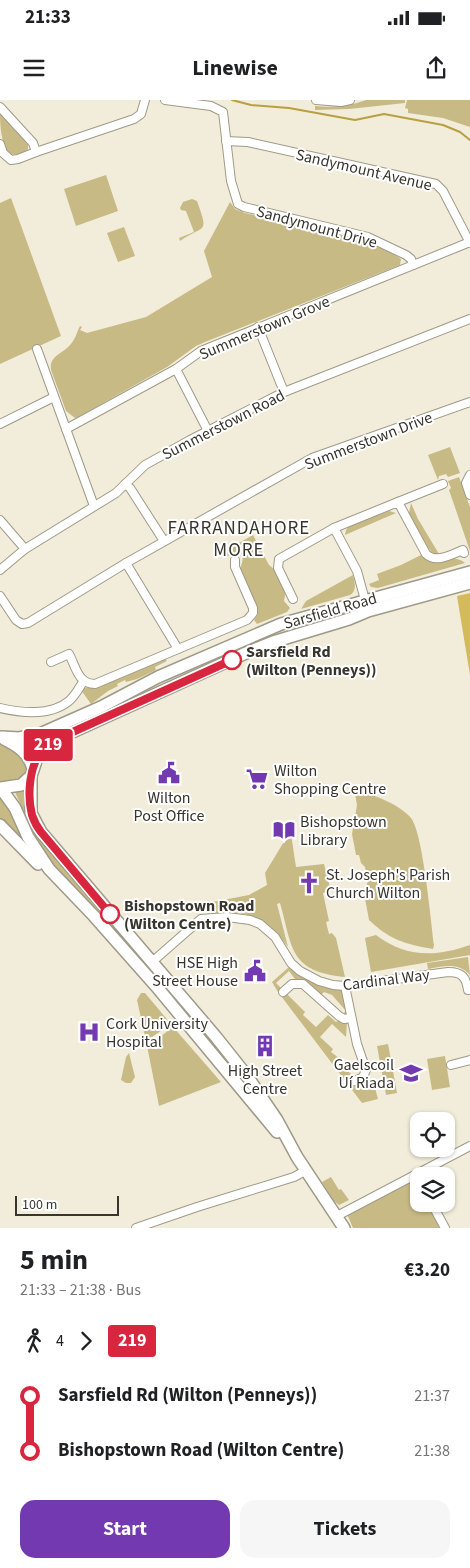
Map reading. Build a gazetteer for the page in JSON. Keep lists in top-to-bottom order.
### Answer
{
  "streets": {
    "main road": ["Sarsfield Road"],
    "street": [
      "Sandymount Avenue",
      "Sandymount Drive",
      "Summerstown Grove",
      "Summerstown Road",
      "Summerstown Drive",
      "Cardinal Way"
    ]
  },
  "crossings": [
    ["Sandymount Avenue", "Sandymount Drive"],
    ["Sandymount Avenue", "Summerstown Grove"],
    ["Sandymount Drive", "Summerstown Grove"]
  ],
  "districts": ["FARRANDAHORE MORE"],
  "places": {
    "other": ["Sarsfield Rd (Wilton (Penneys))", "Bishopstown Road (Wilton Centre)"],
    "public building": ["Wilton Post Office", "HSE High Street House"],
    "supermarket": ["Wilton Shopping Centre"],
    "library": ["Bishopstown Library"],
    "church": ["St. Joseph's Parish Church Wilton"],
    "hospital": ["Cork University Hospital"],
    "building": ["High Street Centre"],
    "school or university": ["Gaelscoil Uí Riada"]
  },
  "lines": ["bus line 219"],
  "scale_bar": "100 m",
  "page": {
    "status": "21:33",
    "header": "Linewise",
    "on_map": "219",
    "scale": "100 m",
    "heading": ["5 min", "21:33 – 21:38 · Bus", "€3.20"],
    "legs": ["4", "219"],
    "list": [
      {
        "name": "Sarsfield Rd (Wilton (Penneys))",
        "value": "21:37"
      },
      {
        "name": "Bishopstown Road (Wilton Centre)",
        "value": "21:38"
      }
    ],
    "buttons": ["Start", "Tickets"]
  }
}
